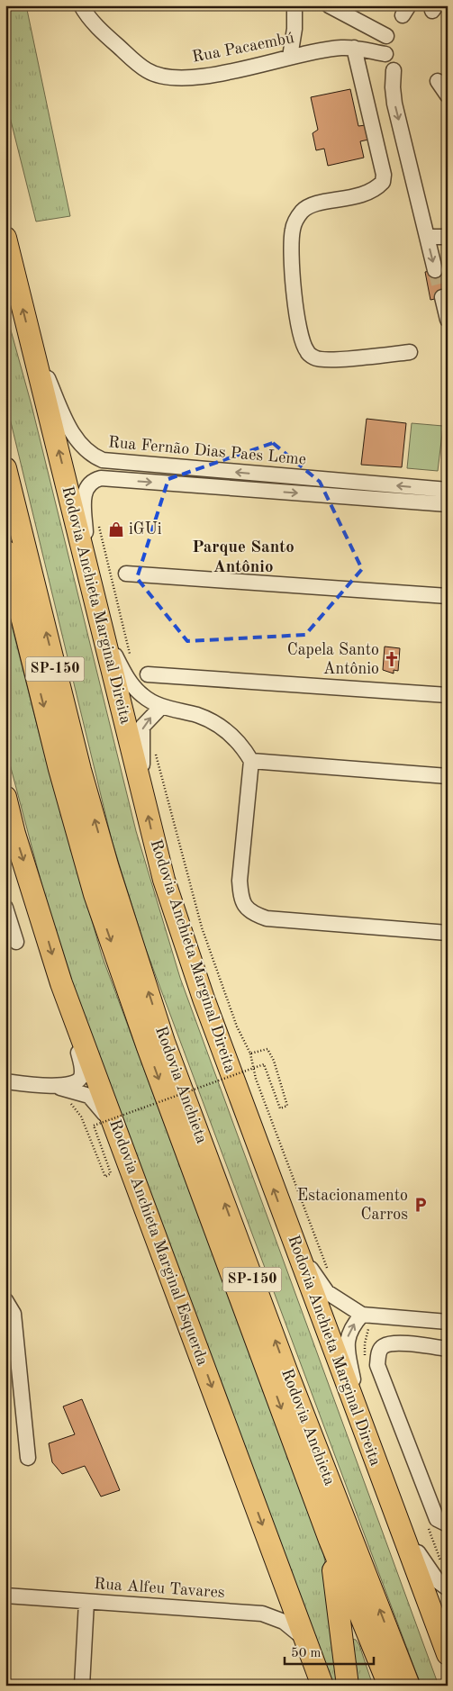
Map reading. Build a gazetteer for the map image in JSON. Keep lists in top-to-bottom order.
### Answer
{
  "streets": {
    "highway": [
      "Rodovia Anchieta Marginal Direita",
      "SP-150",
      "Rodovia Anchieta",
      "Rodovia Anchieta Marginal Esquerda"
    ],
    "street": ["Rua Pacaembú", "Rua Fernão Dias Paes Leme", "Rua Alfeu Tavares"]
  },
  "crossings": [
    ["Rua Fernão Dias Paes Leme", "Rodovia Anchieta Marginal Direita"],
    ["Rodovia Anchieta Marginal Esquerda", "Rua Alfeu Tavares"]
  ],
  "one_way": ["Rodovia Anchieta Marginal Direita", "Rodovia Anchieta Marginal Esquerda"],
  "districts": ["Parque Santo Antônio"],
  "places": {
    "shop": ["iGUi"],
    "church": ["Capela Santo Antônio"],
    "parking": ["Estacionamento Carros"]
  },
  "scale_bar": "50 m"
}
